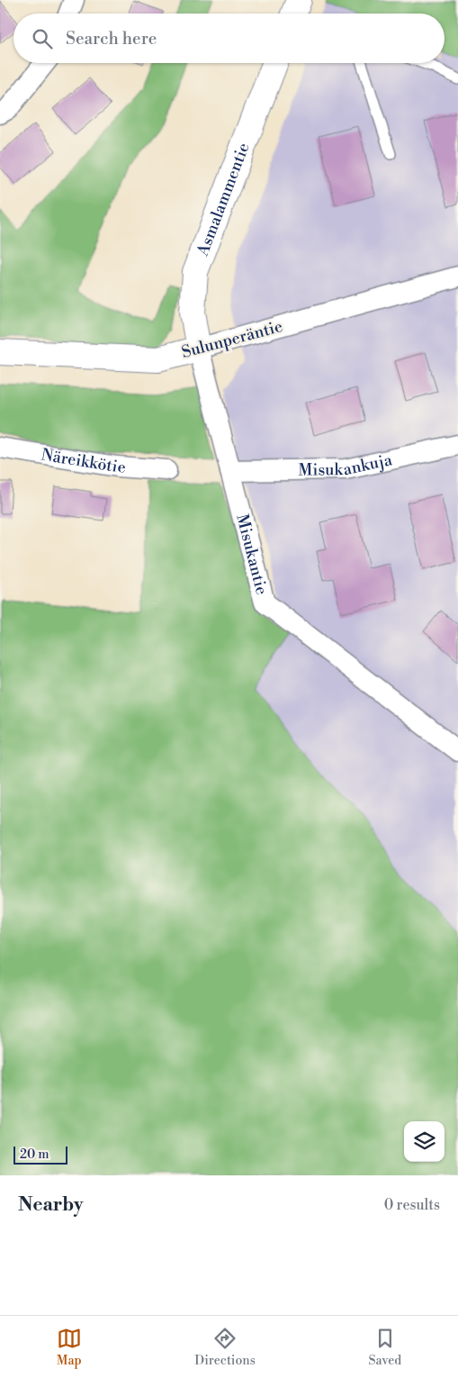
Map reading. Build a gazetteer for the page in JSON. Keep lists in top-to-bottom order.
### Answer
{
  "streets": {
    "street": [
      "Asmalammentie",
      "Sulunperäntie",
      "Näreikkötie",
      "Misukankuja",
      "Misukantie"
    ]
  },
  "crossings": [
    ["Asmalammentie", "Sulunperäntie"],
    ["Asmalammentie", "Misukantie"],
    ["Sulunperäntie", "Misukantie"],
    ["Misukankuja", "Misukantie"]
  ],
  "scale_bar": "20 m",
  "page": {
    "search": "Search here",
    "scale": "20 m",
    "heading": ["Nearby", "0 results"],
    "nav": ["Map", "Directions", "Saved"]
  }
}
